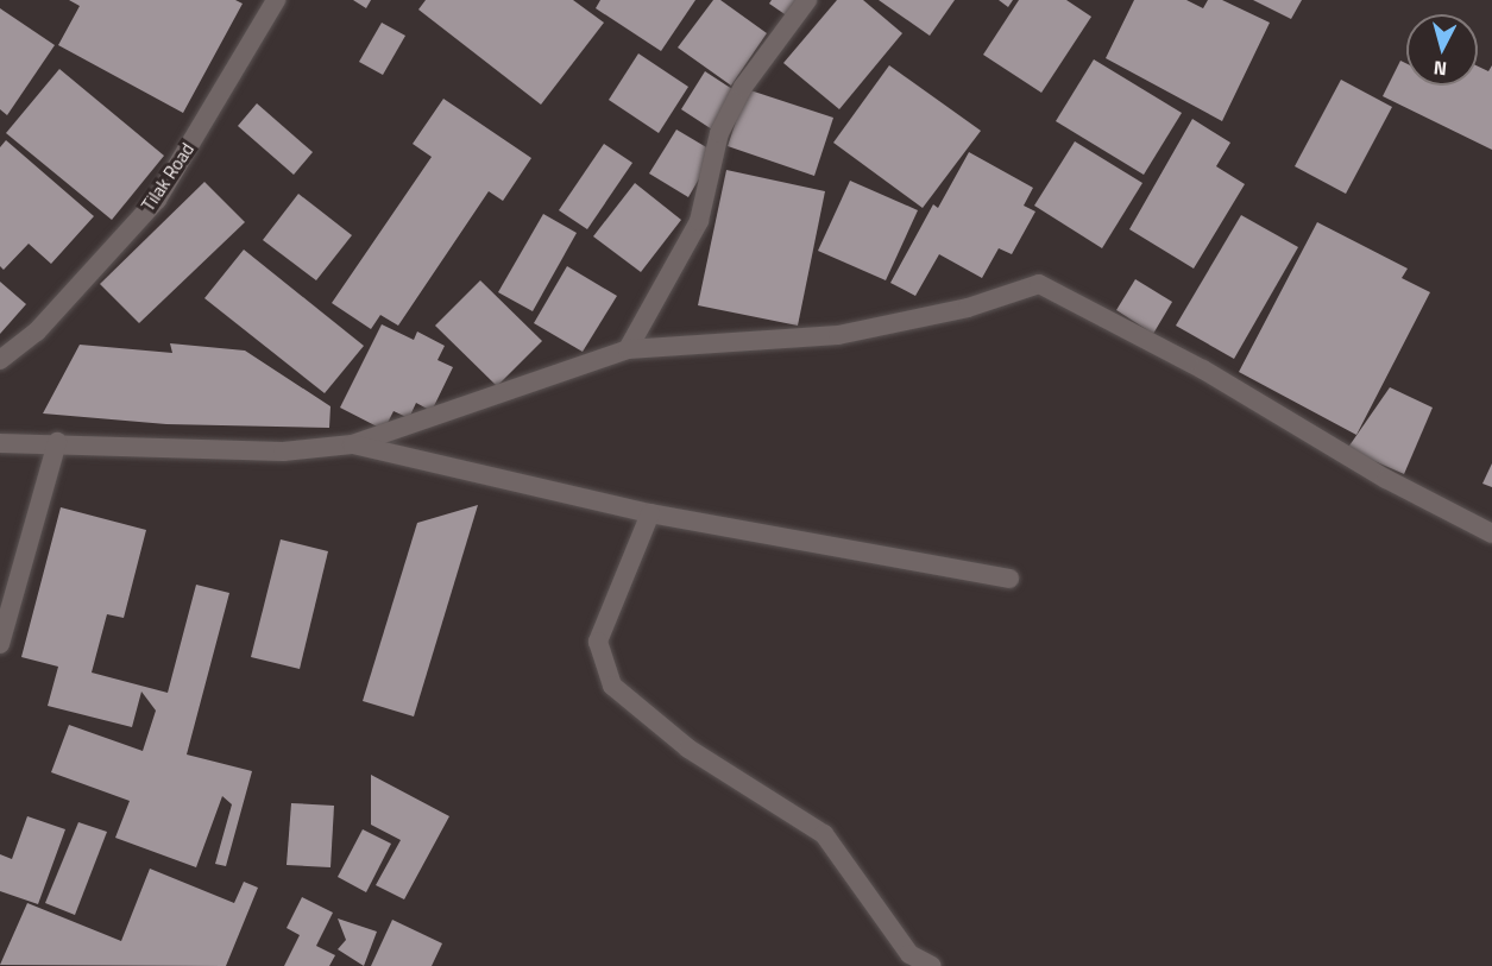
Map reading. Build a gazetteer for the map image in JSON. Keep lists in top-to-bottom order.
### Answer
{
  "streets": {
    "street": ["Tilak Road"]
  },
  "north": "bottom"
}
